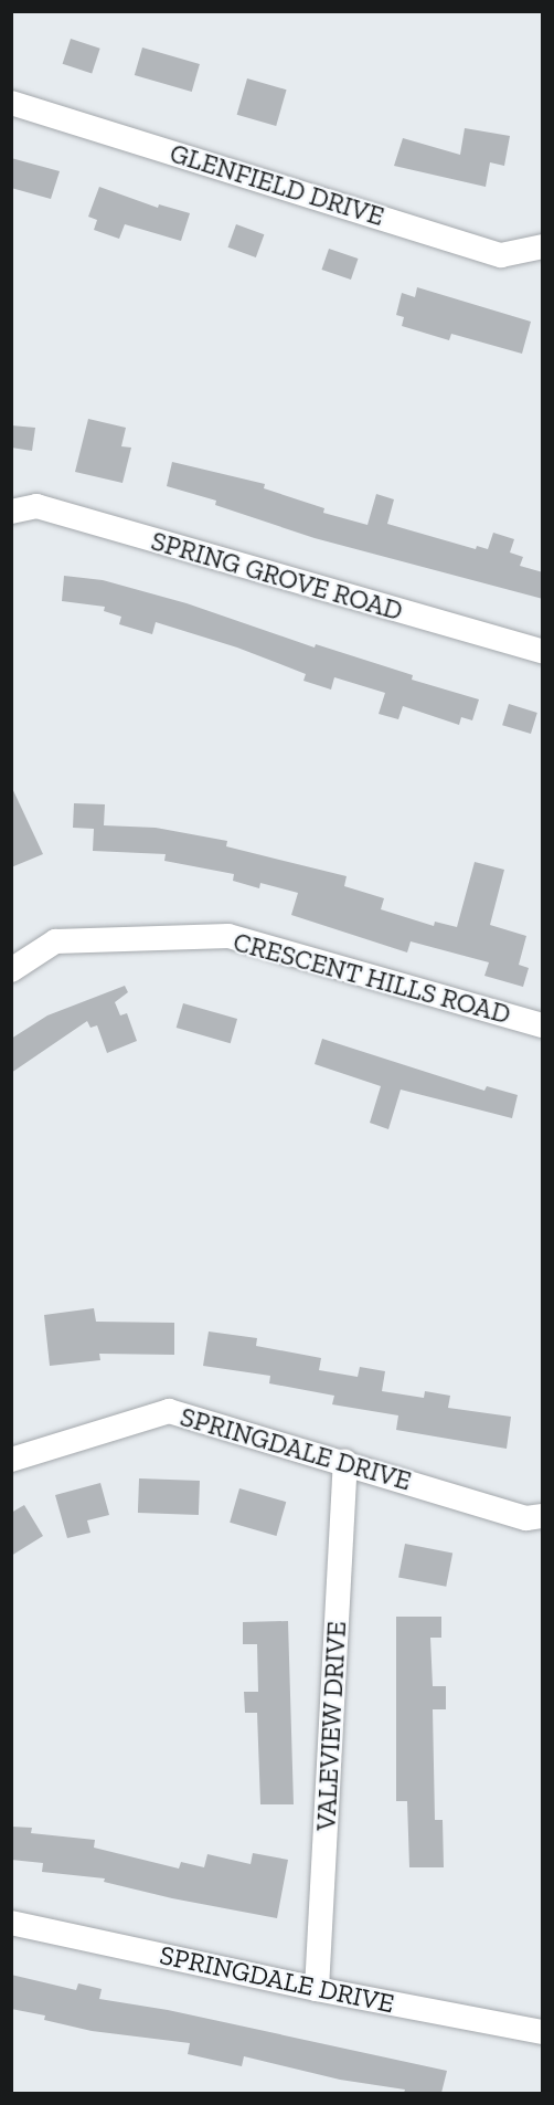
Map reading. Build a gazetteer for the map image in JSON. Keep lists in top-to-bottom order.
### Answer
{
  "streets": {
    "street": [
      "GLENFIELD DRIVE",
      "SPRING GROVE ROAD",
      "CRESCENT HILLS ROAD",
      "SPRINGDALE DRIVE",
      "VALEVIEW DRIVE"
    ]
  },
  "crossings": [
    ["SPRINGDALE DRIVE", "VALEVIEW DRIVE"]
  ]
}
